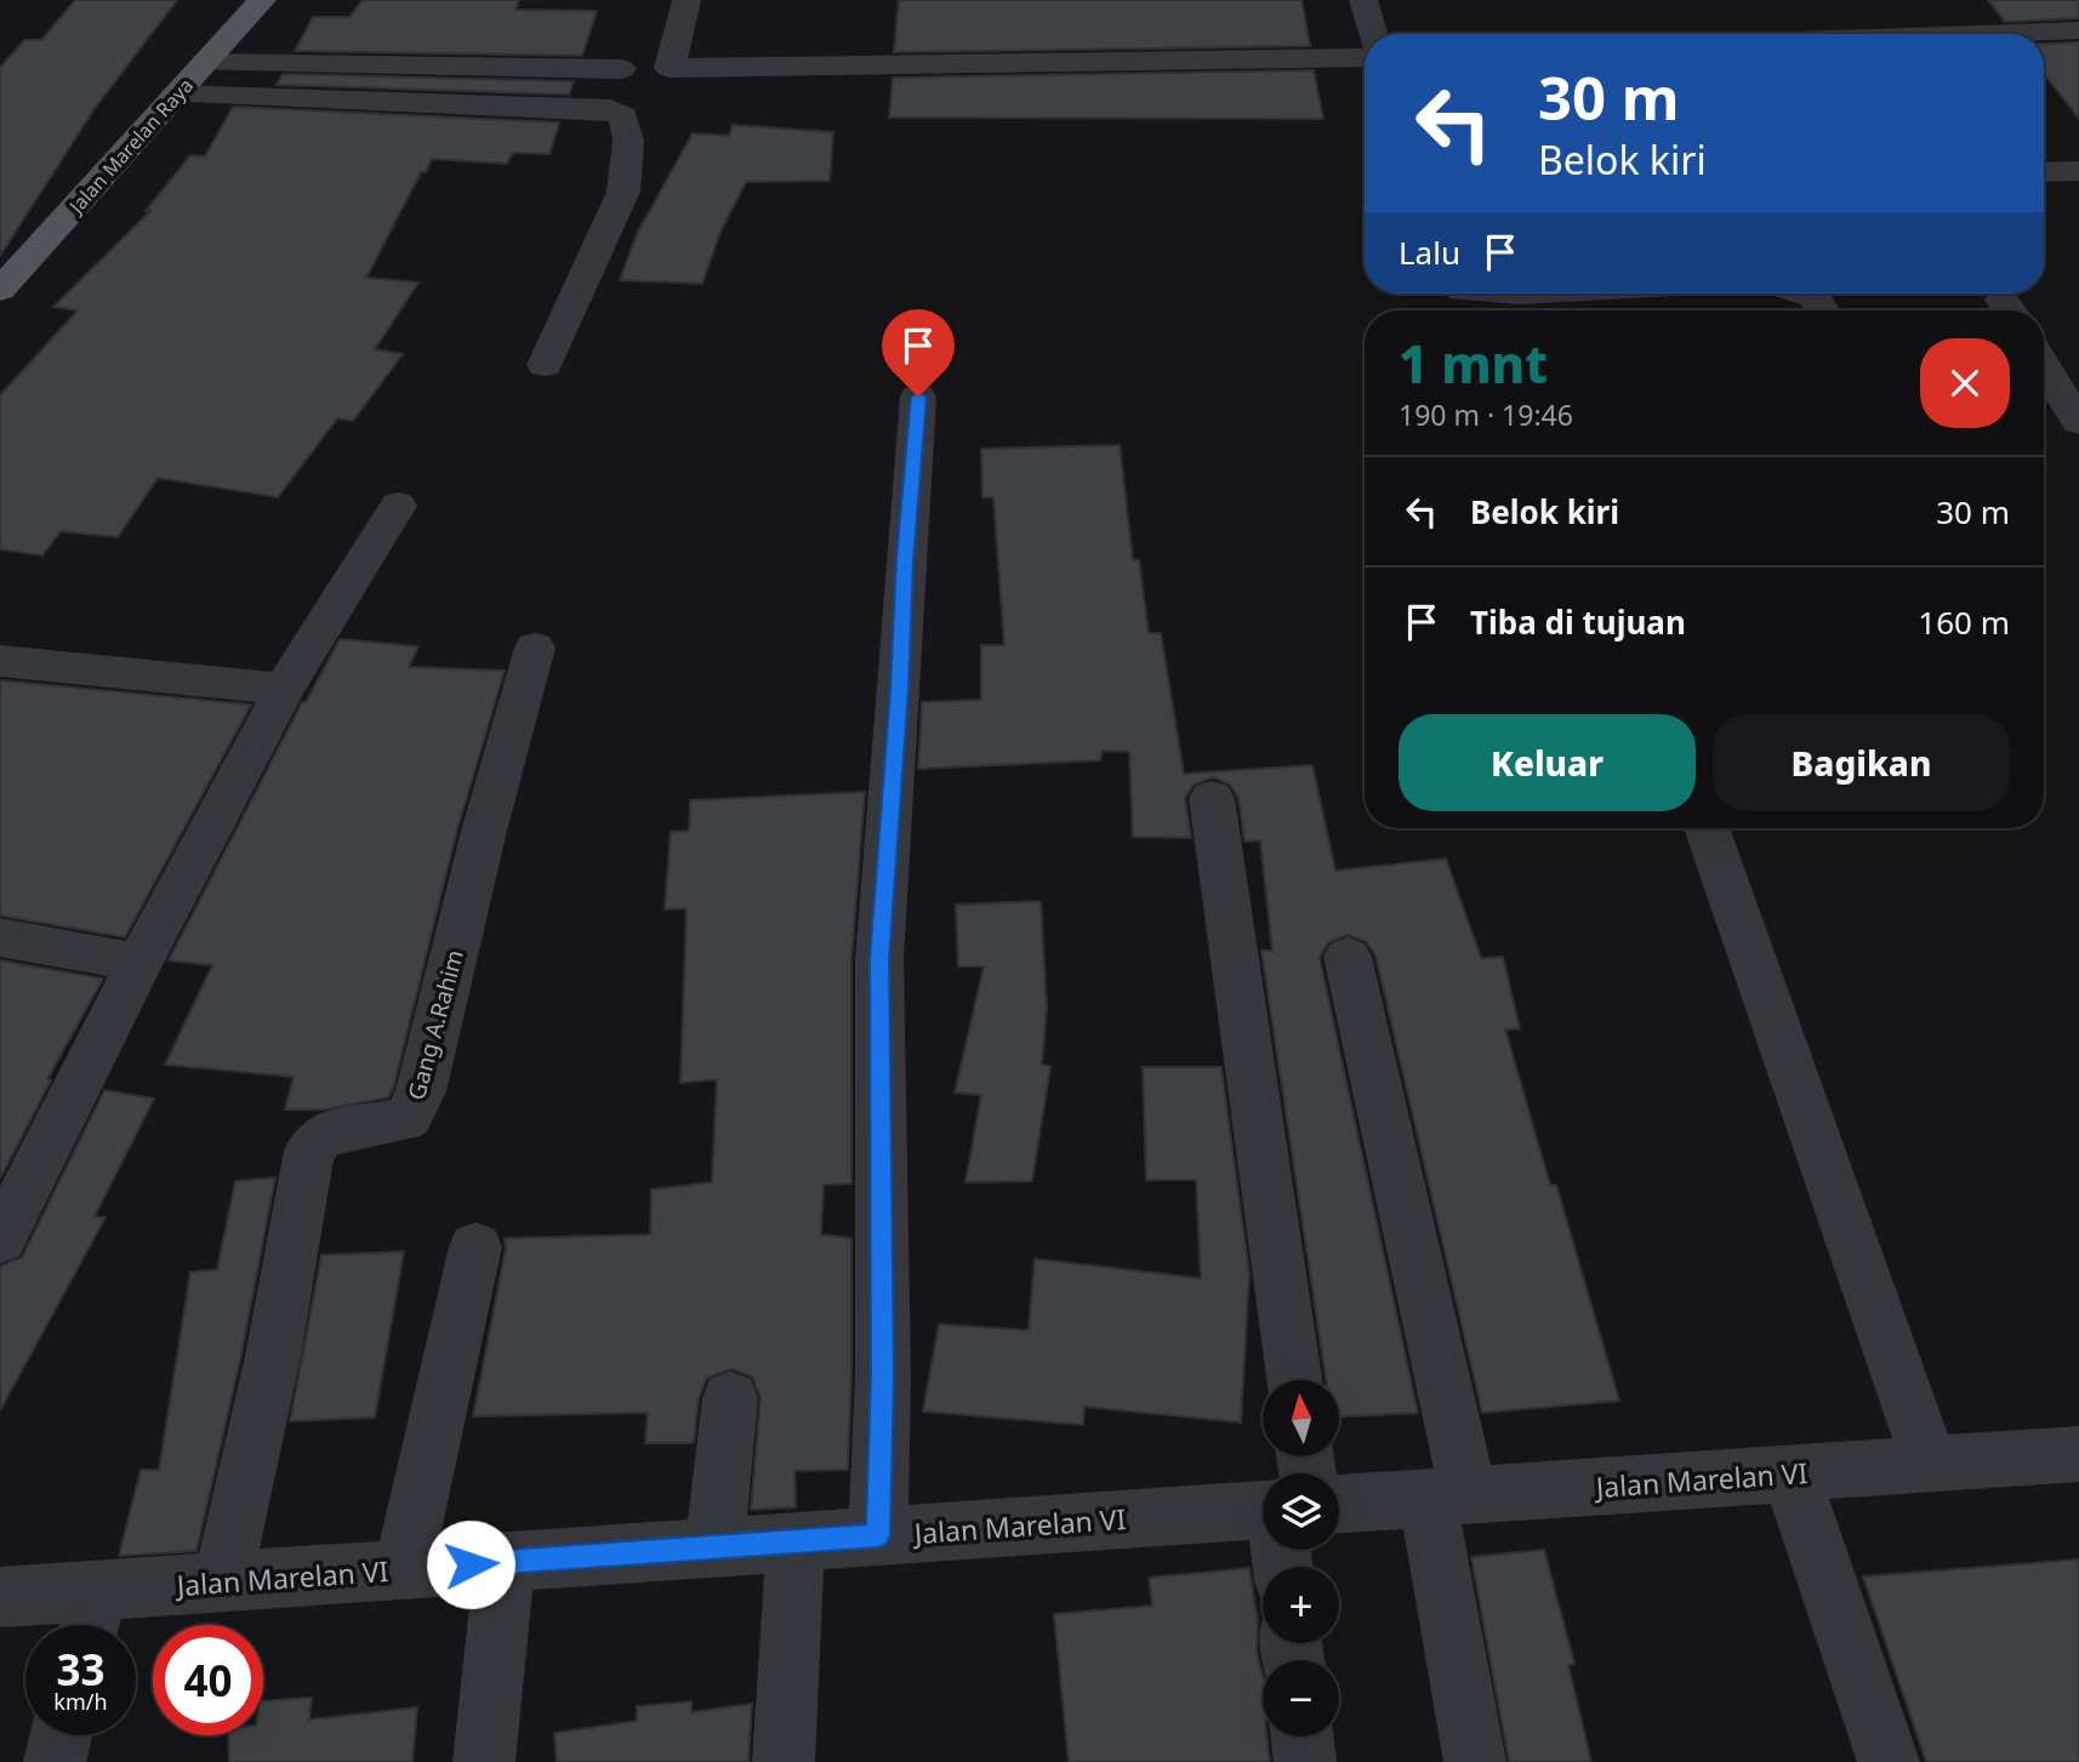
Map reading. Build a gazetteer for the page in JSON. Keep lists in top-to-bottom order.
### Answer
{
  "streets": {
    "main road": ["Jalan Marelan Raya"],
    "street": ["Gang A.Rahim", "Jalan Marelan VI"]
  },
  "crossings": [
    ["Gang A.Rahim", "Jalan Marelan VI"]
  ],
  "north": "top",
  "page": {
    "turn": ["30 m", "Belok kiri"],
    "then": "Lalu",
    "heading": ["1 mnt", "190 m · 19:46"],
    "list": [
      {
        "name": "Belok kiri",
        "value": "30 m"
      },
      {
        "name": "Tiba di tujuan",
        "value": "160 m"
      }
    ],
    "buttons": ["Keluar", "Bagikan"],
    "map_buttons": ["+", "−"],
    "speed": "33 km/h",
    "limit": "40"
  }
}
